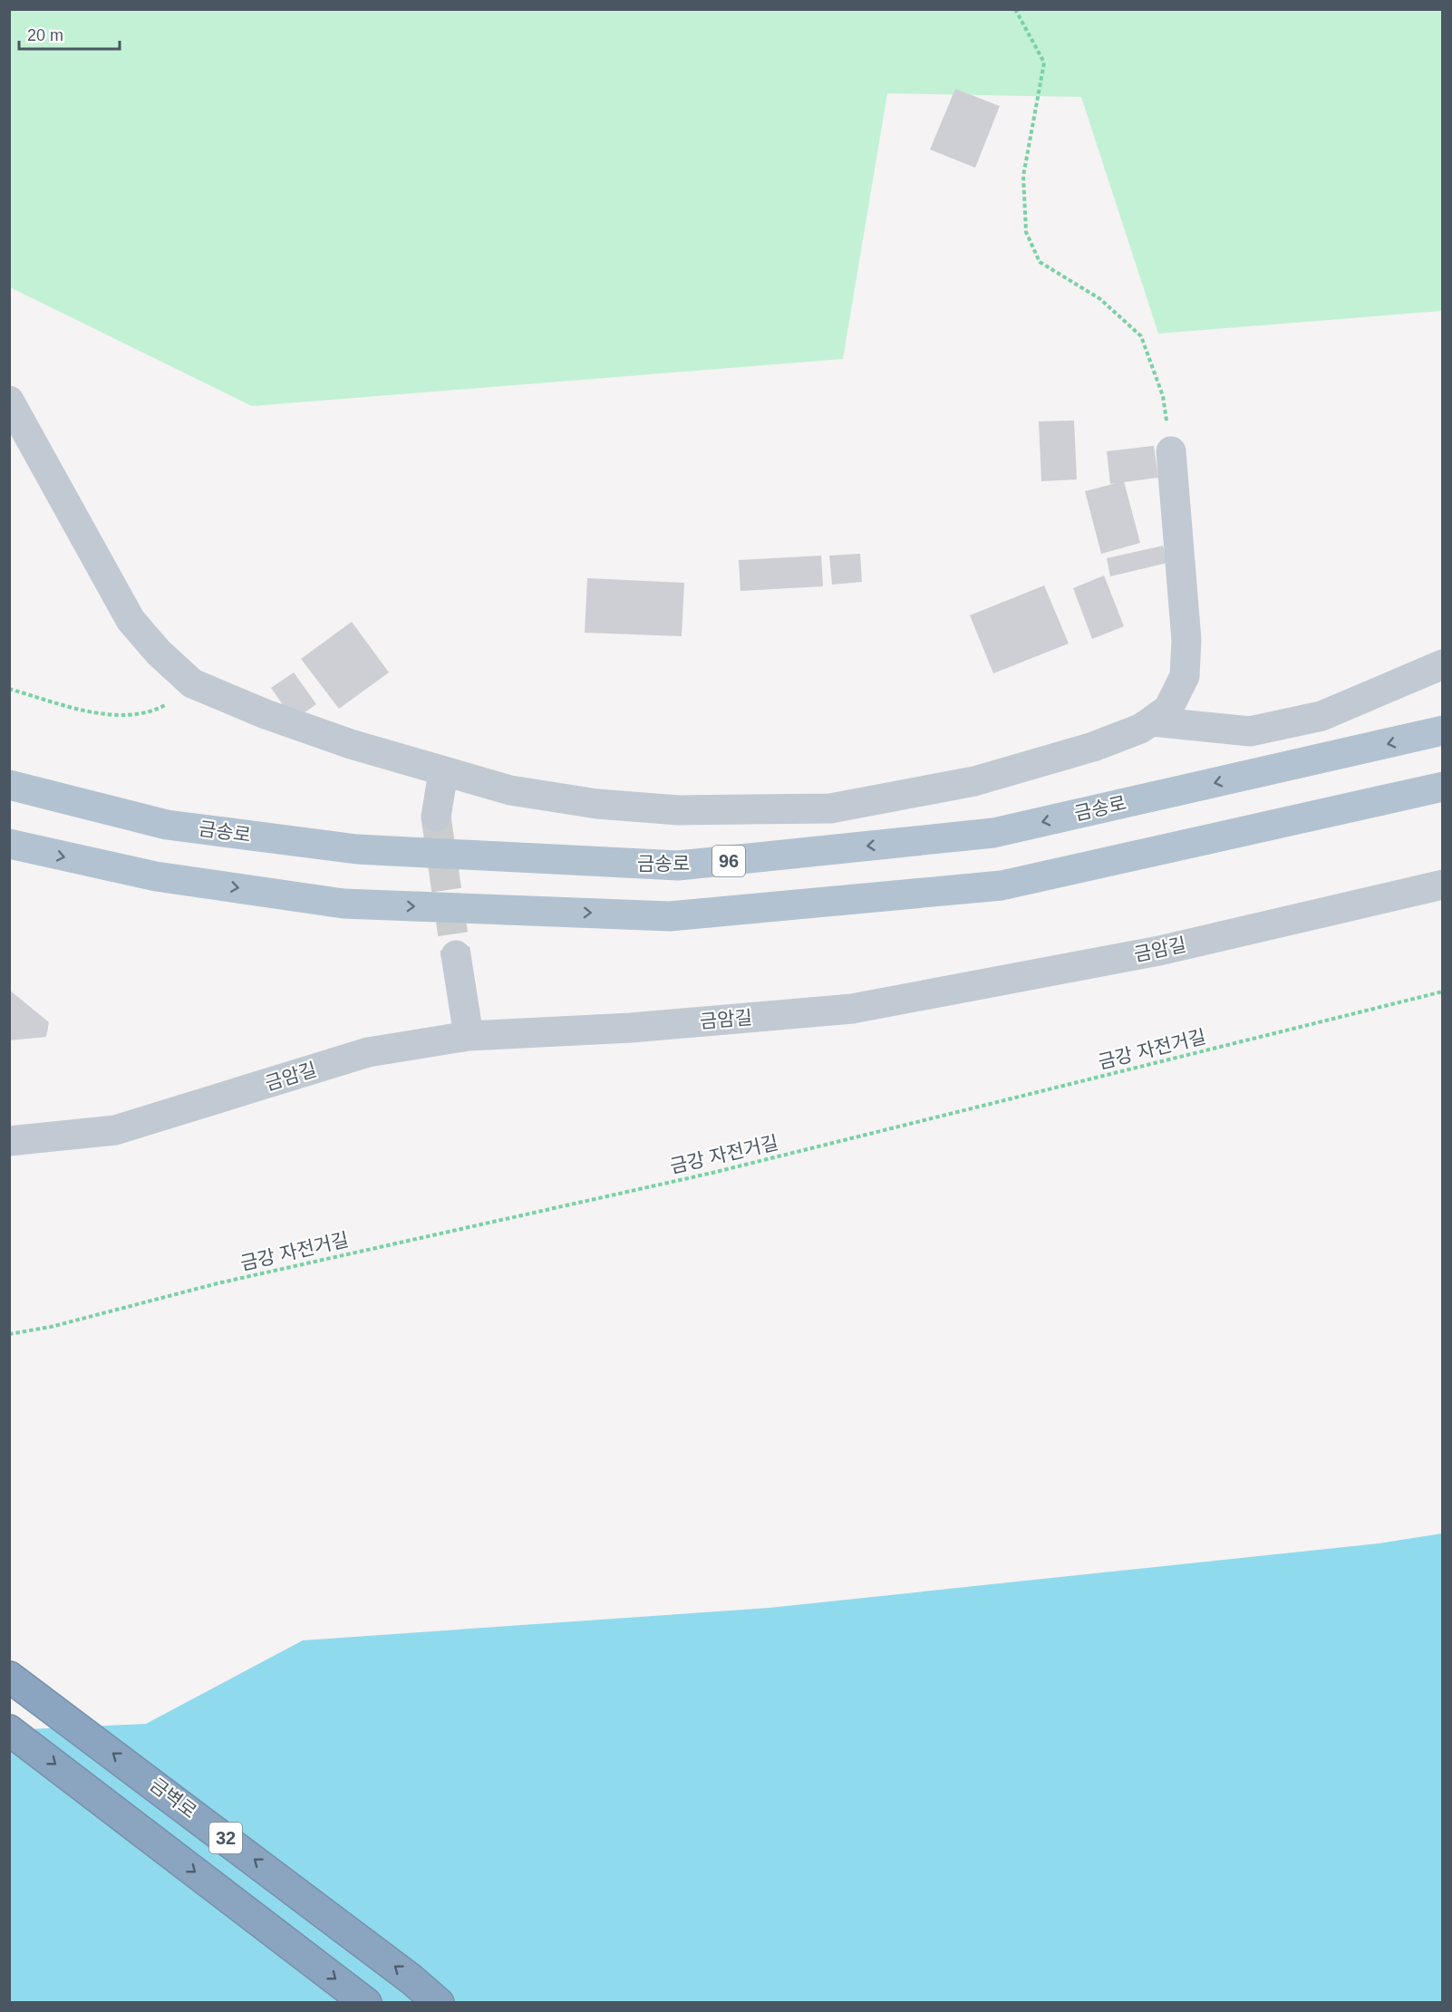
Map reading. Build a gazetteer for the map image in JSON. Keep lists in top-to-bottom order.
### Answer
{
  "streets": {
    "highway": ["금벽로", "32"],
    "main road": ["금송로", "96"],
    "street": ["금암길"],
    "path": ["금강 자전거길"]
  },
  "scale_bar": "20 m"
}
